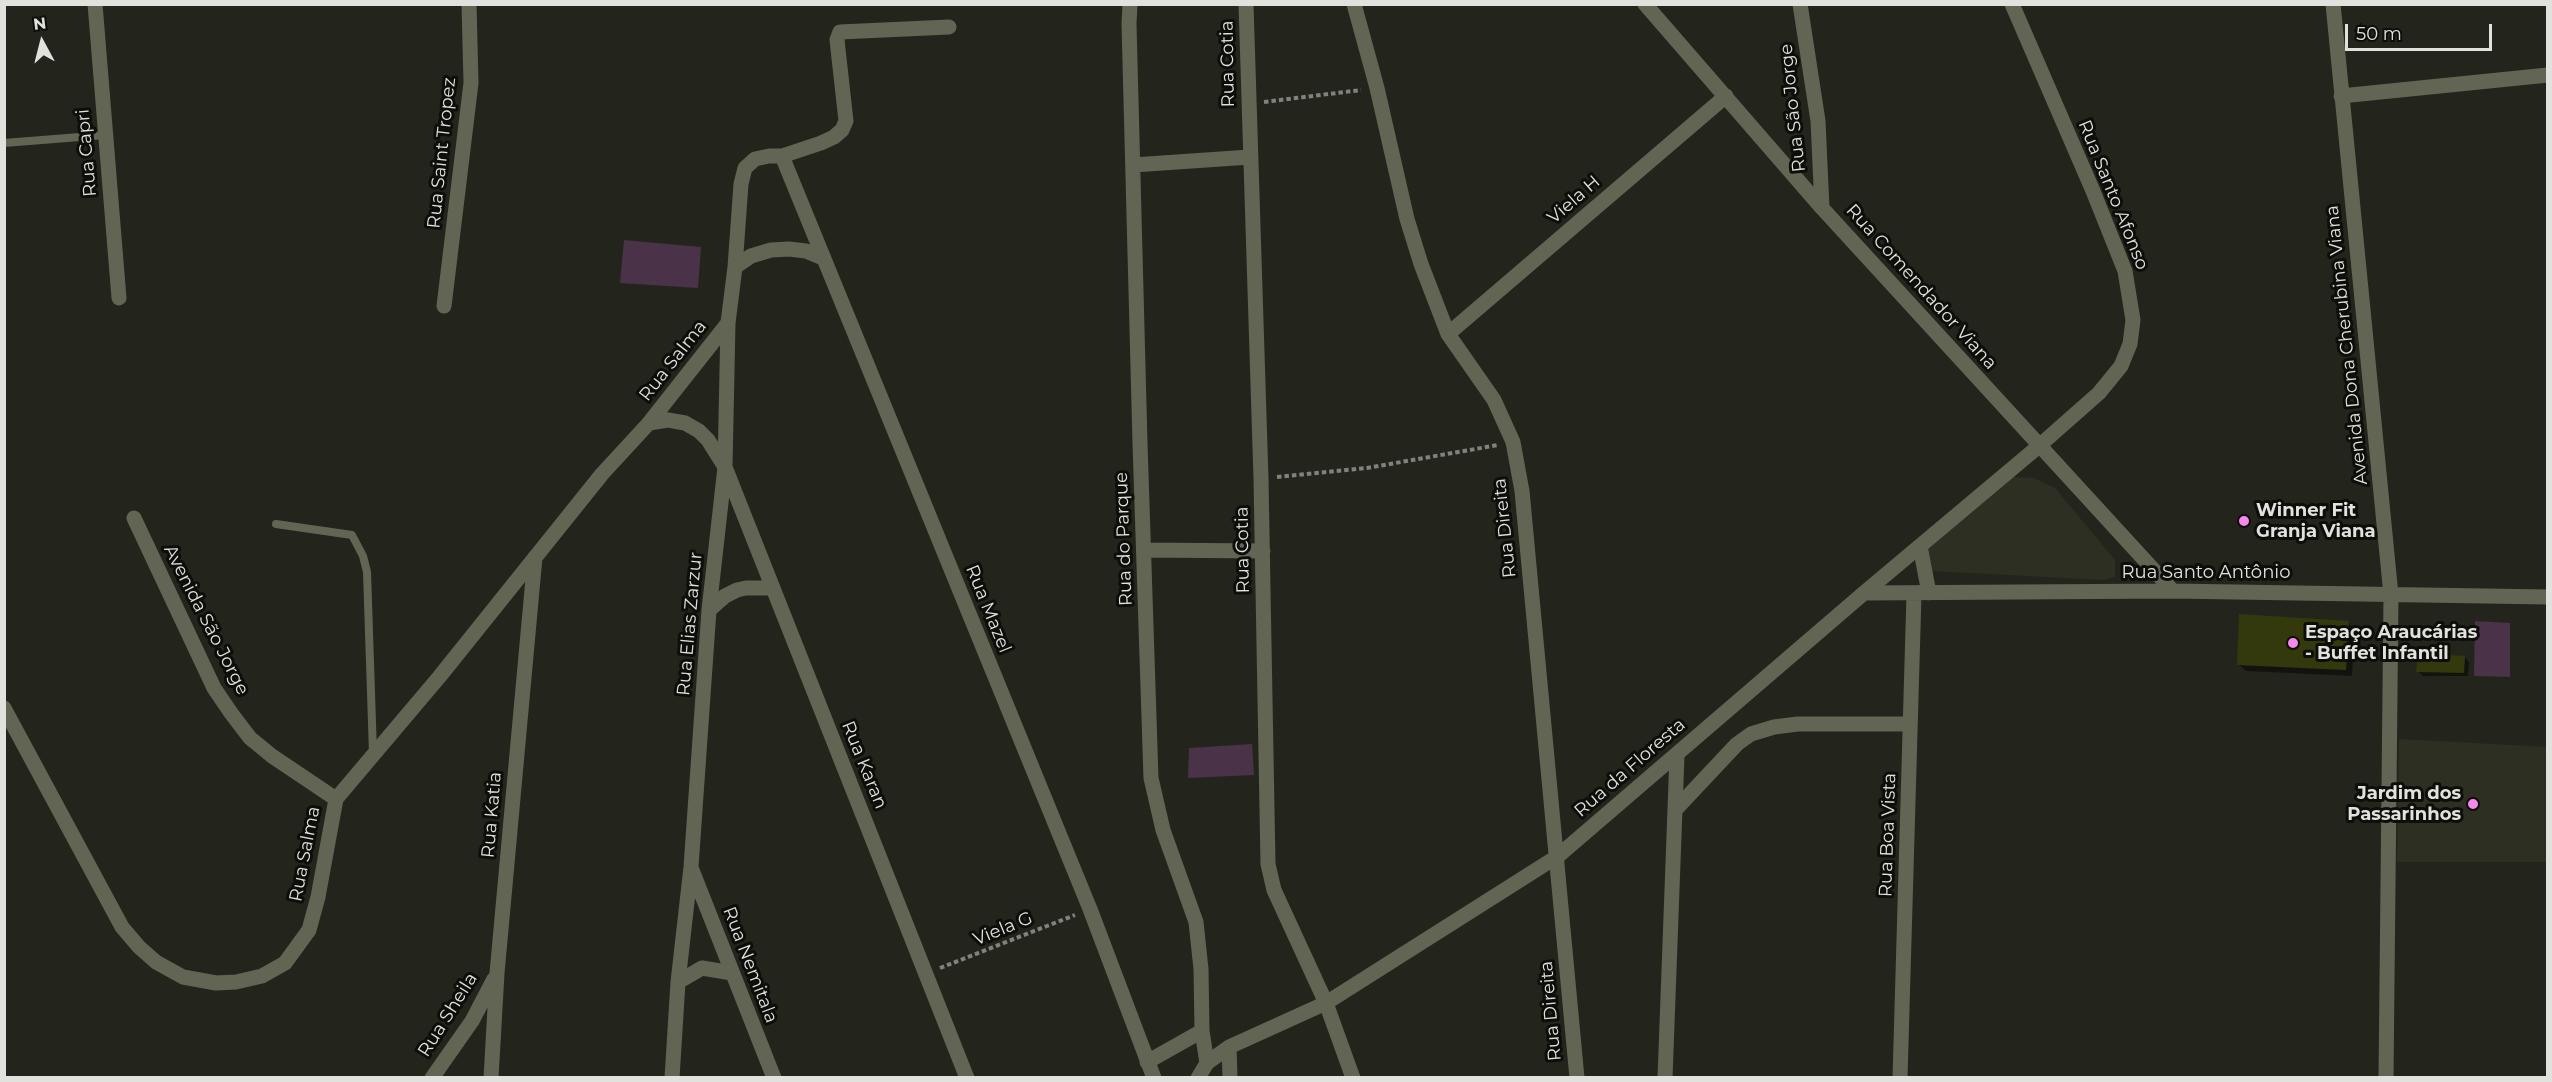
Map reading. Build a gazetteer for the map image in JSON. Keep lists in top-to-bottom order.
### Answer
{
  "streets": {
    "street": [
      "Rua Cotia",
      "Rua São Jorge",
      "Rua Capri",
      "Rua Saint Tropez",
      "Rua Santo Afonso",
      "Viela H",
      "Rua Comendador Viana",
      "Avenida Dona Cherubina Viana",
      "Rua Salma",
      "Rua Direita",
      "Rua do Parque",
      "Rua Santo Antônio",
      "Rua Mazel",
      "Avenida São Jorge",
      "Rua Elias Zarzur",
      "Rua Karan",
      "Rua da Floresta",
      "Rua Katia",
      "Rua Boa Vista",
      "Rua Nemitala",
      "Rua Sheila"
    ],
    "path": ["Viela G"]
  },
  "crossings": [
    ["Rua Cotia", "Rua da Floresta"],
    ["Rua São Jorge", "Rua Comendador Viana"],
    ["Rua Santo Afonso", "Rua Comendador Viana"],
    ["Rua Santo Afonso", "Rua da Floresta"],
    ["Viela H", "Rua Comendador Viana"],
    ["Viela H", "Rua Direita"],
    ["Rua Comendador Viana", "Rua Santo Antônio"],
    ["Rua Comendador Viana", "Rua da Floresta"],
    ["Avenida Dona Cherubina Viana", "Rua Santo Antônio"],
    ["Rua Salma", "Avenida São Jorge"],
    ["Rua Salma", "Rua Elias Zarzur"],
    ["Rua Salma", "Rua Karan"],
    ["Rua Salma", "Rua Katia"],
    ["Rua Direita", "Rua da Floresta"],
    ["Rua do Parque", "Rua da Floresta"],
    ["Rua Santo Antônio", "Rua da Floresta"],
    ["Rua Santo Antônio", "Rua Boa Vista"],
    ["Rua Mazel", "Rua Elias Zarzur"],
    ["Rua Mazel", "Viela G"],
    ["Rua Elias Zarzur", "Rua Karan"],
    ["Rua Elias Zarzur", "Rua Nemitala"],
    ["Rua Karan", "Viela G"],
    ["Rua da Floresta", "Rua Boa Vista"],
    ["Rua Katia", "Rua Sheila"]
  ],
  "places": ["Winner Fit Granja Viana", "Espaço Araucárias - Buffet Infantil", "Jardim dos Passarinhos"],
  "scale_bar": "50 m",
  "north": "top"
}
